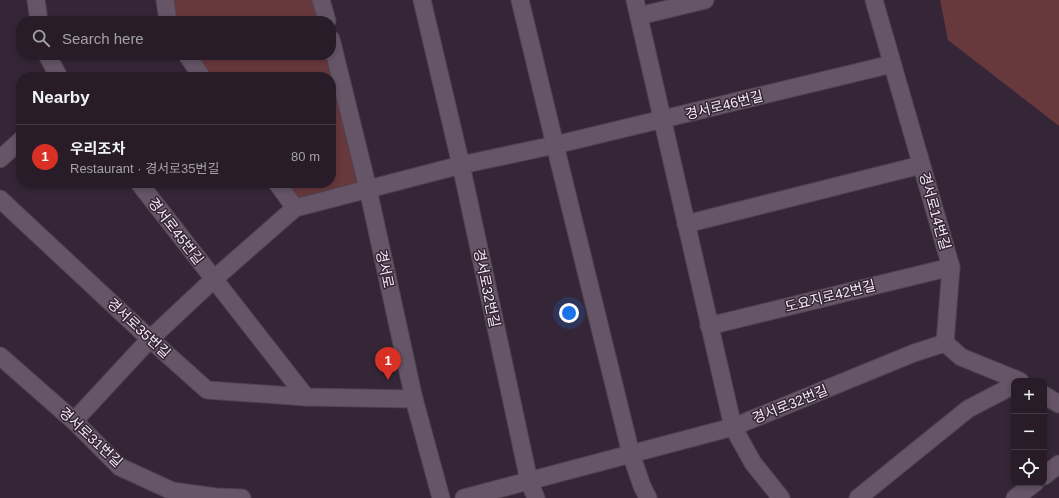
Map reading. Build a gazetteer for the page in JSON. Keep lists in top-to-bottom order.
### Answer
{
  "streets": {
    "street": [
      "경서로46번길",
      "경서로14번길",
      "경서로45번길",
      "경서로",
      "경서로32번길",
      "도요지로42번길",
      "경서로35번길",
      "경서로31번길"
    ]
  },
  "crossings": [
    ["경서로46번길", "경서로14번길"],
    ["경서로46번길", "경서로45번길"],
    ["경서로46번길", "경서로"],
    ["경서로46번길", "경서로32번길"],
    ["경서로14번길", "경서로32번길"],
    ["경서로14번길", "도요지로42번길"],
    ["경서로45번길", "경서로"],
    ["경서로45번길", "경서로35번길"],
    ["경서로45번길", "경서로31번길"],
    ["경서로", "경서로35번길"]
  ],
  "page": {
    "search": "Search here",
    "heading": "Nearby",
    "list": [
      {
        "mark": "1",
        "name": "우리조차",
        "note": "Restaurant · 경서로35번길",
        "value": "80 m"
      }
    ],
    "pins": "1",
    "map_buttons": ["+", "−"]
  }
}
